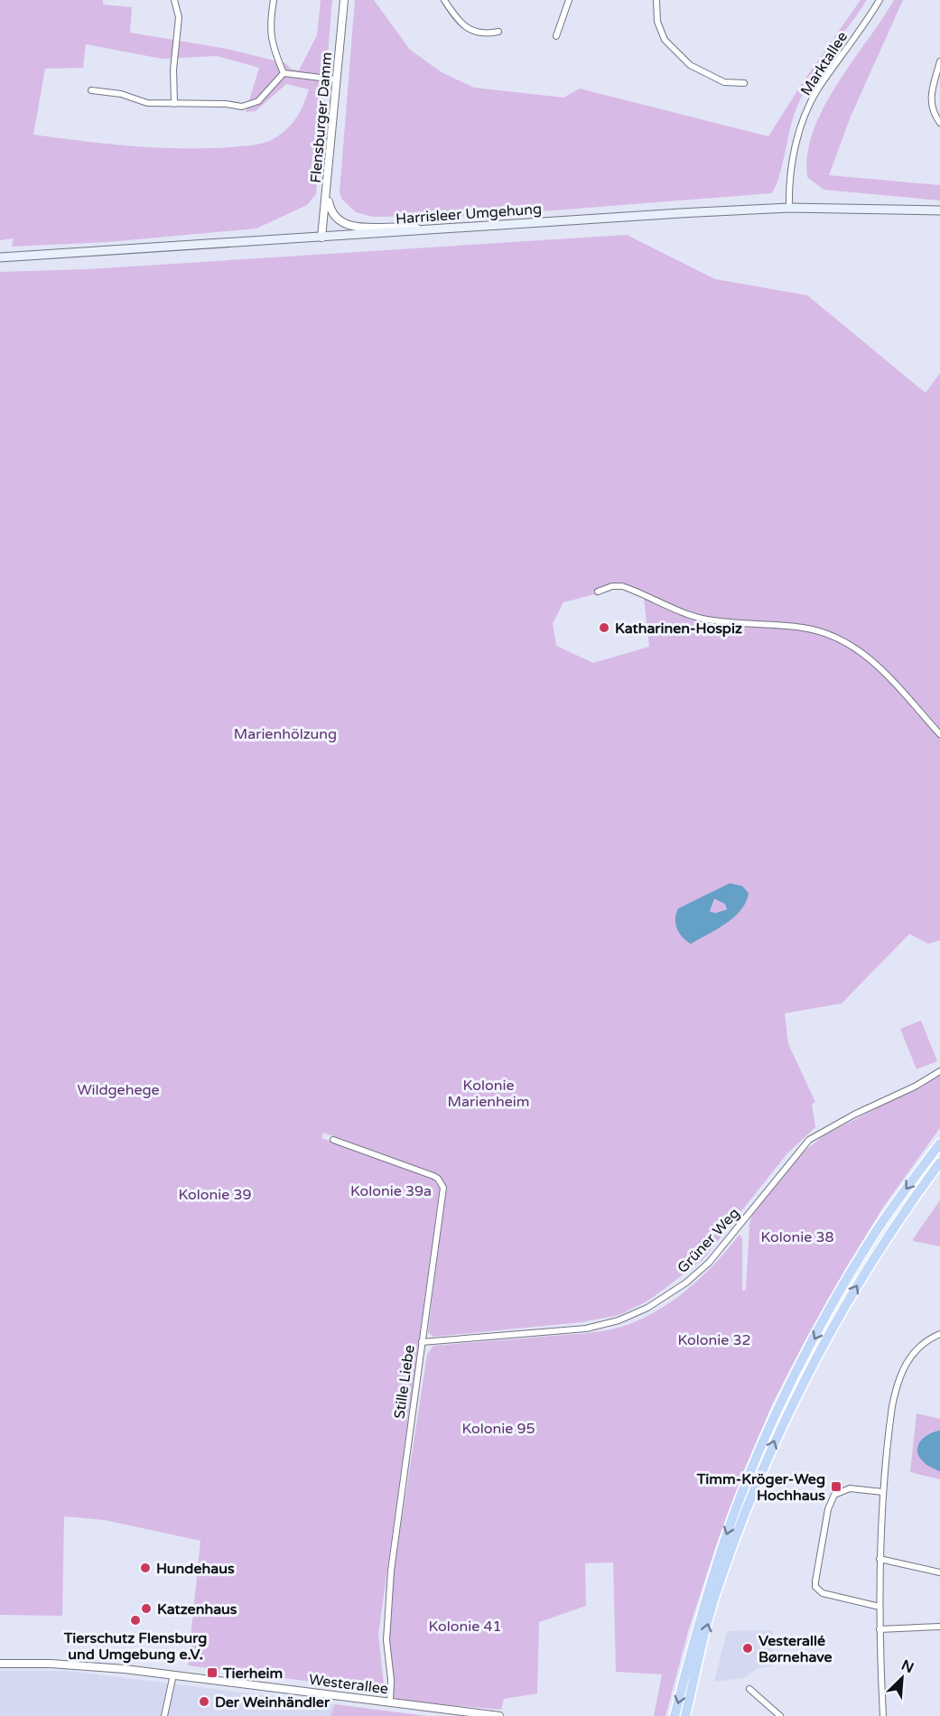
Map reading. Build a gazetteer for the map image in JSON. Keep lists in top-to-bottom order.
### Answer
{
  "streets": {
    "main road": ["Harrisleer Umgehung"],
    "street": [
      "Marktallee",
      "Flensburger Damm",
      "Grüner Weg",
      "Stille Liebe",
      "Westerallee"
    ]
  },
  "crossings": [
    ["Marktallee", "Harrisleer Umgehung"],
    ["Flensburger Damm", "Harrisleer Umgehung"],
    ["Grüner Weg", "Stille Liebe"],
    ["Stille Liebe", "Westerallee"]
  ],
  "parks": [
    "Marienhölzung",
    "Kolonie Marienheim",
    "Wildgehege",
    "Kolonie 39a",
    "Kolonie 39",
    "Kolonie 38",
    "Kolonie 32",
    "Kolonie 95",
    "Kolonie 41"
  ],
  "places": {
    "other": [
      "Katharinen-Hospiz",
      "Hundehaus",
      "Katzenhaus",
      "Tierschutz Flensburg und Umgebung e.V.",
      "Vesterallé Børnehave",
      "Der Weinhändler"
    ],
    "transit": ["Timm-Kröger-Weg Hochhaus", "Tierheim"]
  },
  "north": "top right"
}
